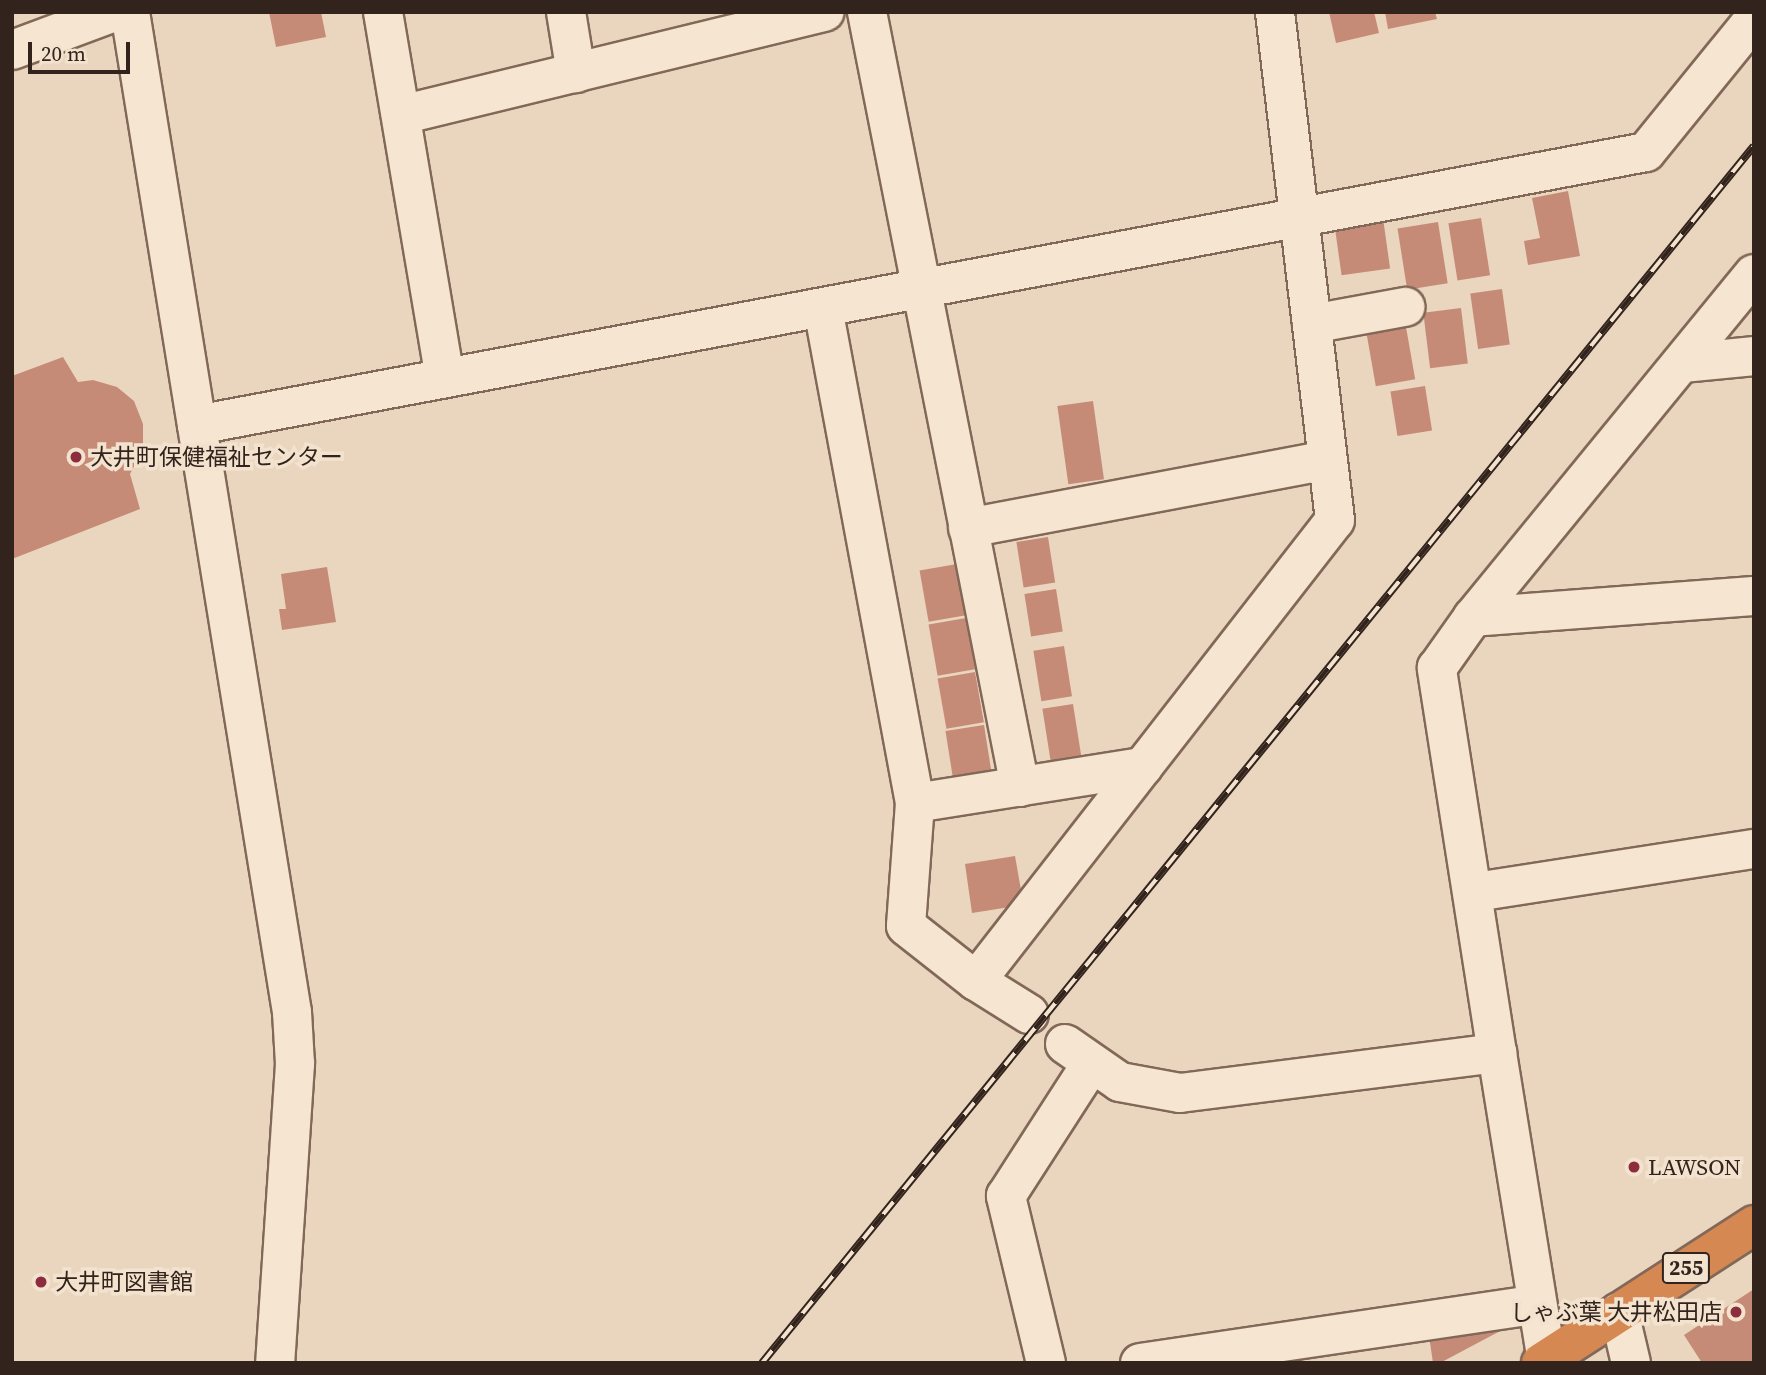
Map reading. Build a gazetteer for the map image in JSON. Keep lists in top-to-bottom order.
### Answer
{
  "streets": {
    "highway": ["255"]
  },
  "places": [
    "大井町保健福祉センター",
    "LAWSON",
    "大井町図書館",
    "しゃぶ葉 大井松田店"
  ],
  "scale_bar": "20 m"
}
